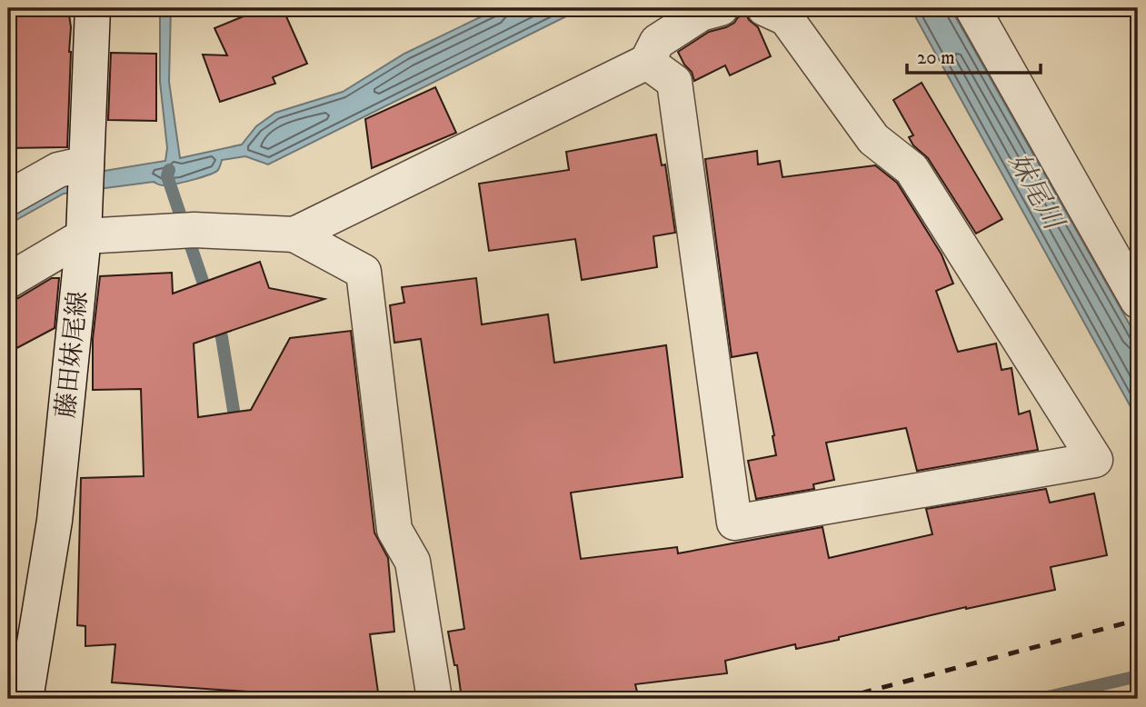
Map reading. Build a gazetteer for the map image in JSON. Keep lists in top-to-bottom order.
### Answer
{
  "streets": {
    "street": ["藤田妹尾線"]
  },
  "water": ["妹尾川"],
  "scale_bar": "20 m"
}
